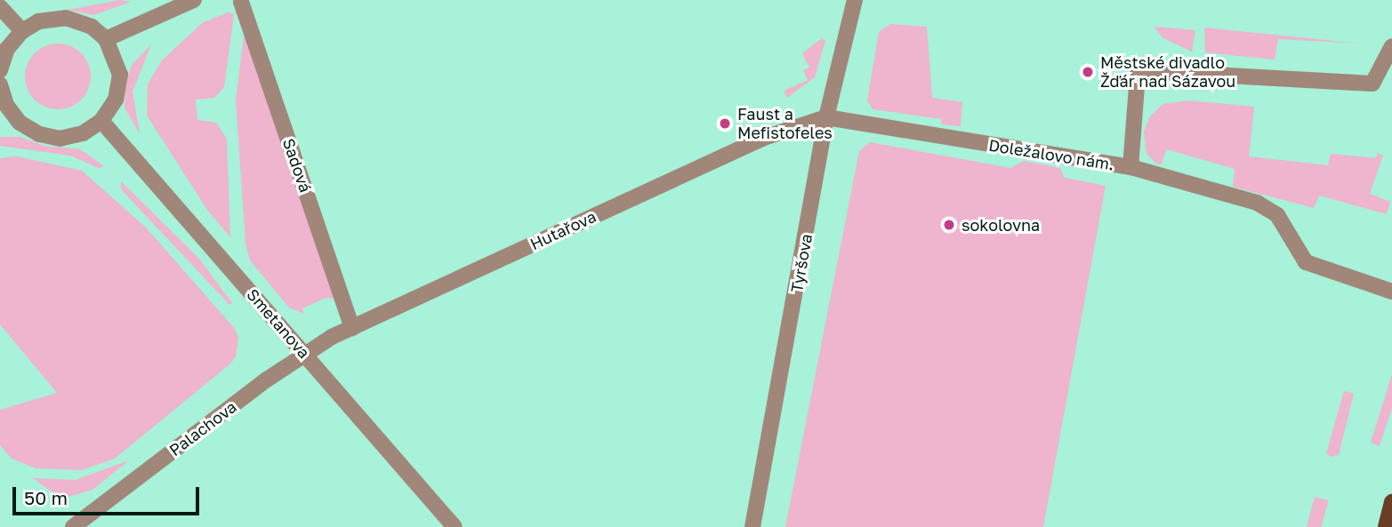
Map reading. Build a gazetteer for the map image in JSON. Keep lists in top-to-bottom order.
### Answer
{
  "streets": {
    "street": [
      "Doležalovo nám.",
      "Sadová",
      "Hutařova",
      "Tyršova",
      "Smetanova",
      "Palachova"
    ]
  },
  "crossings": [
    ["Doležalovo nám.", "Hutařova"],
    ["Doležalovo nám.", "Tyršova"],
    ["Sadová", "Hutařova"],
    ["Hutařova", "Tyršova"],
    ["Hutařova", "Smetanova"],
    ["Hutařova", "Palachova"],
    ["Smetanova", "Palachova"]
  ],
  "places": ["Městské divadlo Žďár nad Sázavou", "Faust a Mefistofeles", "sokolovna"],
  "scale_bar": "50 m"
}
